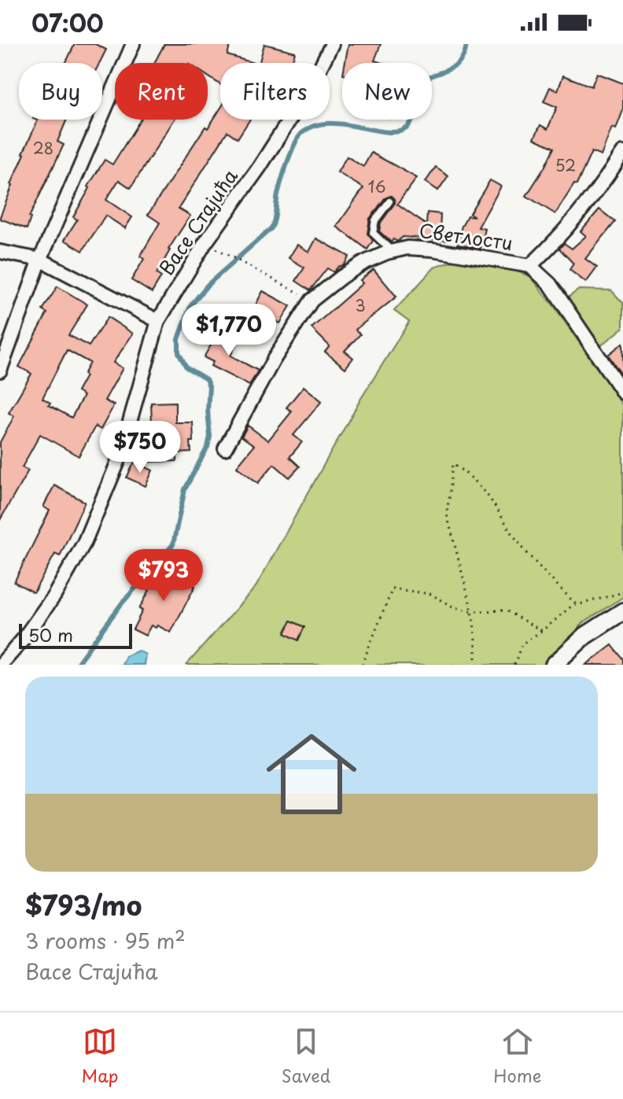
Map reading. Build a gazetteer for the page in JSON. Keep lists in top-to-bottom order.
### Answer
{
  "streets": {
    "street": ["Васе Стајића", "Светлости"]
  },
  "house_numbers": [
    "28",
    "52",
    "16",
    "3"
  ],
  "scale_bar": "50 m",
  "page": {
    "status": "07:00",
    "chip": [
      "Buy",
      "Rent",
      "Filters",
      "New"
    ],
    "price": ["$1,770", "$750", "$793"],
    "scale": "50 m",
    "list": [
      {
        "name": "$793/mo",
        "note": "3 rooms · 95 m² · Васе Стајића"
      }
    ],
    "tabs": ["Map", "Saved", "Home"]
  }
}
